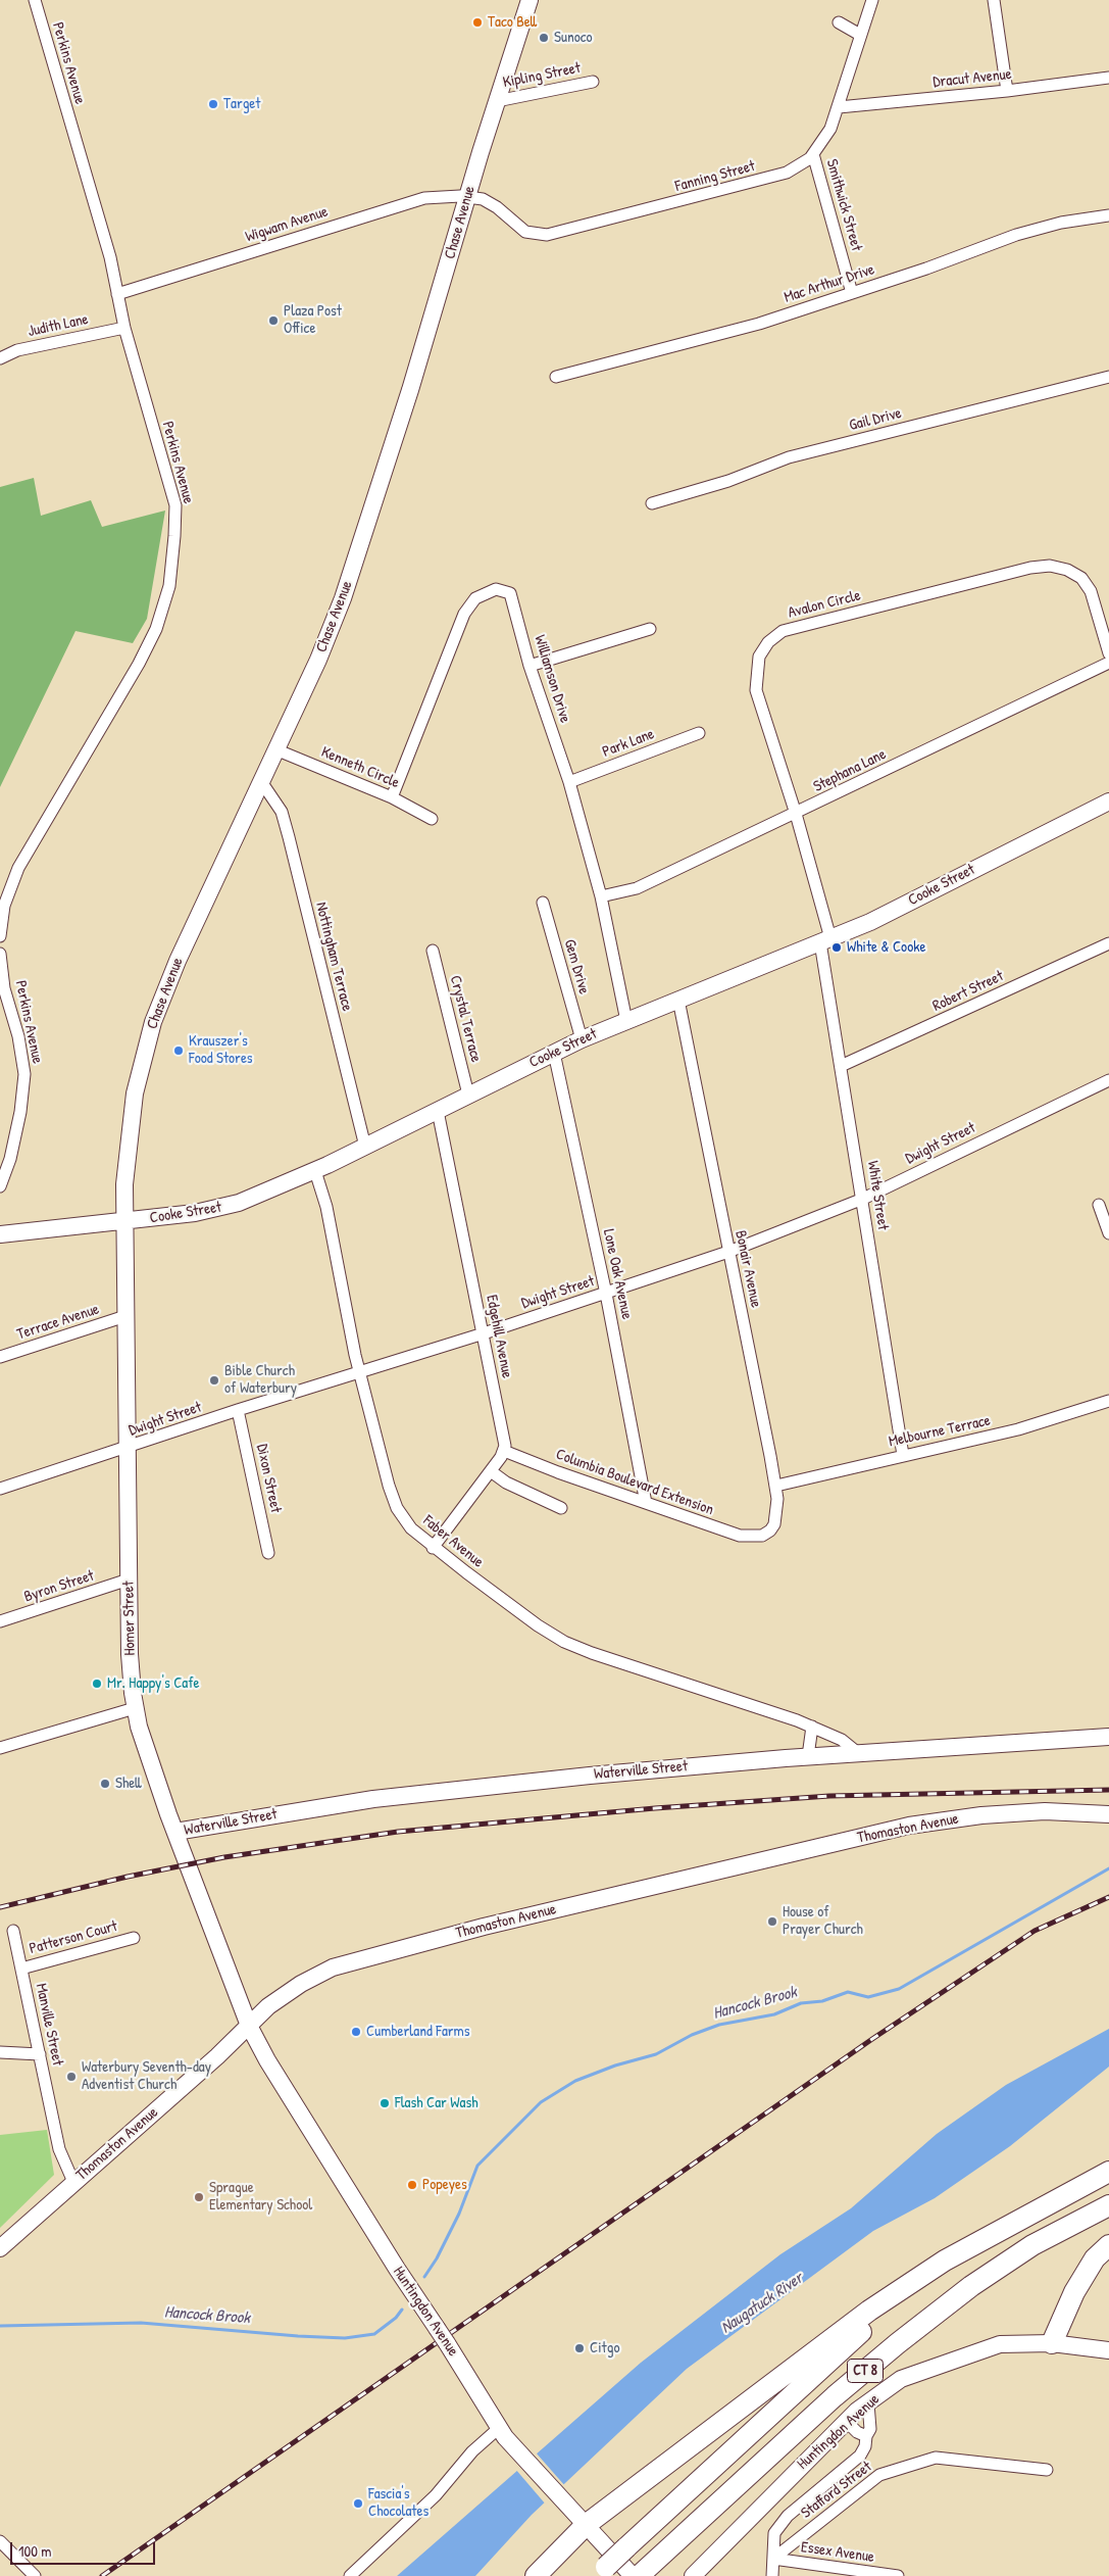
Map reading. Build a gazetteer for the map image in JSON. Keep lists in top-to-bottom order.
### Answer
{
  "streets": {
    "highway": ["CT 8"],
    "main road": [
      "Chase Avenue",
      "Cooke Street",
      "Homer Street",
      "Waterville Street",
      "Thomaston Avenue",
      "Huntingdon Avenue"
    ],
    "street": [
      "Perkins Avenue",
      "Kipling Street",
      "Dracut Avenue",
      "Fanning Street",
      "Smithwick Street",
      "Wigwam Avenue",
      "Mac Arthur Drive",
      "Judith Lane",
      "Gail Drive",
      "Avalon Circle",
      "Williamson Drive",
      "Park Lane",
      "Kenneth Circle",
      "Stephana Lane",
      "Nottingham Terrace",
      "Gem Drive",
      "Robert Street",
      "Crystal Terrace",
      "Dwight Street",
      "White Street",
      "Bonair Avenue",
      "Lone Oak Avenue",
      "Terrace Avenue",
      "Edgehill Avenue",
      "Melbourne Terrace",
      "Dixon Street",
      "Columbia Boulevard Extension",
      "Faber Avenue",
      "Byron Street",
      "Patterson Court",
      "Manville Street",
      "Stafford Street",
      "Essex Avenue"
    ]
  },
  "crossings": [
    ["Perkins Avenue", "Wigwam Avenue"],
    ["Perkins Avenue", "Judith Lane"],
    ["Kipling Street", "Chase Avenue"],
    ["Dracut Avenue", "Fanning Street"],
    ["Fanning Street", "Smithwick Street"],
    ["Fanning Street", "Chase Avenue"],
    ["Fanning Street", "Wigwam Avenue"],
    ["Smithwick Street", "Mac Arthur Drive"],
    ["Chase Avenue", "Wigwam Avenue"],
    ["Chase Avenue", "Kenneth Circle"],
    ["Chase Avenue", "Cooke Street"],
    ["Chase Avenue", "Nottingham Terrace"],
    ["Chase Avenue", "Homer Street"],
    ["Avalon Circle", "Stephana Lane"],
    ["Avalon Circle", "Cooke Street"],
    ["Avalon Circle", "White Street"],
    ["Williamson Drive", "Park Lane"],
    ["Williamson Drive", "Kenneth Circle"],
    ["Williamson Drive", "Stephana Lane"],
    ["Williamson Drive", "Cooke Street"],
    ["Cooke Street", "Nottingham Terrace"],
    ["Cooke Street", "Gem Drive"],
    ["Cooke Street", "Crystal Terrace"],
    ["Cooke Street", "White Street"],
    ["Cooke Street", "Bonair Avenue"],
    ["Cooke Street", "Lone Oak Avenue"],
    ["Cooke Street", "Edgehill Avenue"],
    ["Cooke Street", "Faber Avenue"],
    ["Cooke Street", "Homer Street"],
    ["Robert Street", "White Street"],
    ["Dwight Street", "White Street"],
    ["Dwight Street", "Bonair Avenue"],
    ["Dwight Street", "Lone Oak Avenue"],
    ["Dwight Street", "Edgehill Avenue"],
    ["Dwight Street", "Dixon Street"],
    ["Dwight Street", "Faber Avenue"],
    ["Dwight Street", "Homer Street"],
    ["White Street", "Melbourne Terrace"],
    ["Bonair Avenue", "Melbourne Terrace"],
    ["Bonair Avenue", "Columbia Boulevard Extension"],
    ["Lone Oak Avenue", "Columbia Boulevard Extension"],
    ["Terrace Avenue", "Homer Street"],
    ["Edgehill Avenue", "Columbia Boulevard Extension"],
    ["Faber Avenue", "Waterville Street"],
    ["Byron Street", "Homer Street"],
    ["Homer Street", "Waterville Street"],
    ["Homer Street", "Thomaston Avenue"],
    ["Homer Street", "Huntingdon Avenue"],
    ["Thomaston Avenue", "Manville Street"],
    ["Thomaston Avenue", "Huntingdon Avenue"],
    ["Patterson Court", "Manville Street"],
    ["Huntingdon Avenue", "CT 8"],
    ["Stafford Street", "Essex Avenue"]
  ],
  "water": ["Hancock Brook", "Naugatuck River"],
  "places": [
    "Taco Bell",
    "Sunoco",
    "Target",
    "Plaza Post Office",
    "White & Cooke",
    "Krauszer's Food Stores",
    "Bible Church of Waterbury",
    "Mr. Happy's Cafe",
    "Shell",
    "House of Prayer Church",
    "Cumberland Farms",
    "Waterbury Seventh-day Adventist Church",
    "Flash Car Wash",
    "Popeyes",
    "Sprague Elementary School",
    "Citgo",
    "Fascia's Chocolates"
  ],
  "scale_bar": "100 m"
}
